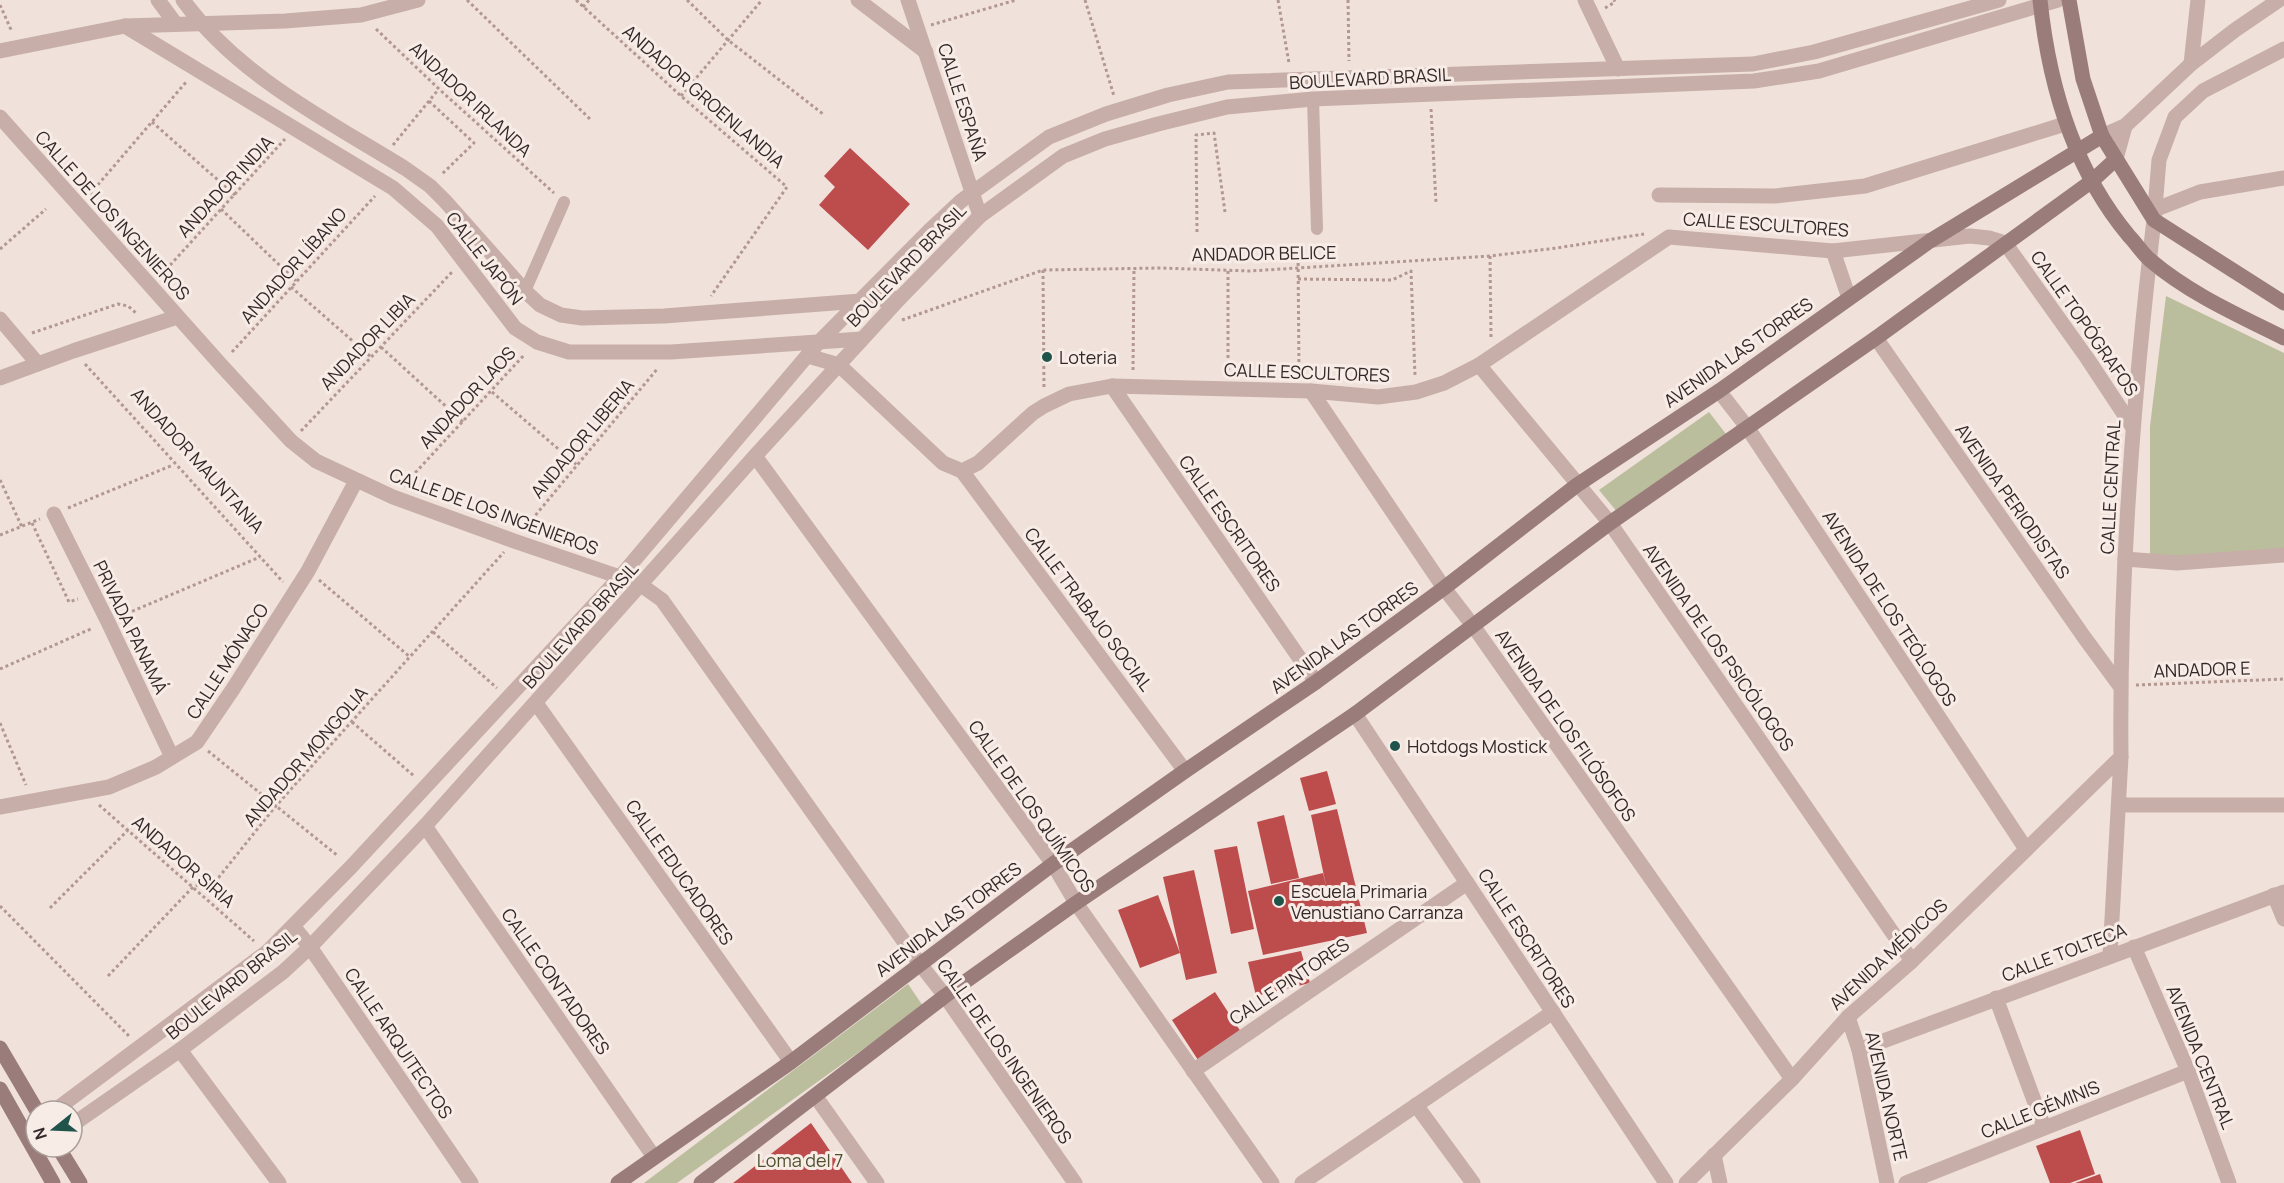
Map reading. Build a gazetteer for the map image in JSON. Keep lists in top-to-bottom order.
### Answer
{
  "streets": {
    "main road": ["AVENIDA LAS TORRES"],
    "street": [
      "BOULEVARD BRASIL",
      "CALLE ESPAÑA",
      "CALLE DE LOS INGENIEROS",
      "CALLE ESCULTORES",
      "CALLE JAPÓN",
      "CALLE TOPÓGRAFOS",
      "CALLE CENTRAL",
      "AVENIDA PERIODISTAS",
      "CALLE ESCRITORES",
      "AVENIDA DE LOS TEÓLOGOS",
      "CALLE TRABAJO SOCIAL",
      "PRIVADA PANAMÁ",
      "AVENIDA DE LOS PSICÓLOGOS",
      "CALLE MÓNACO",
      "AVENIDA DE LOS FILÓSOFOS",
      "CALLE DE LOS QUÍMICOS",
      "CALLE EDUCADORES",
      "CALLE TOLTECA",
      "AVENIDA MÉDICOS",
      "CALLE CONTADORES",
      "CALLE PINTORES",
      "CALLE ARQUITECTOS",
      "AVENIDA CENTRAL",
      "AVENIDA NORTE",
      "CALLE GÉMINIS"
    ],
    "path": [
      "ANDADOR GROENLANDIA",
      "ANDADOR IRLANDA",
      "ANDADOR INDIA",
      "ANDADOR BELICE",
      "ANDADOR LÍBANO",
      "ANDADOR LIBIA",
      "ANDADOR LAOS",
      "ANDADOR LIBERIA",
      "ANDADOR MAUNTANIA",
      "ANDADOR E",
      "ANDADOR MONGOLIA",
      "ANDADOR SIRIA"
    ]
  },
  "crossings": [
    ["BOULEVARD BRASIL", "CALLE ESPAÑA"],
    ["BOULEVARD BRASIL", "CALLE DE LOS INGENIEROS"],
    ["BOULEVARD BRASIL", "CALLE JAPÓN"],
    ["BOULEVARD BRASIL", "CALLE DE LOS QUÍMICOS"],
    ["BOULEVARD BRASIL", "ANDADOR SIRIA"],
    ["BOULEVARD BRASIL", "CALLE EDUCADORES"],
    ["BOULEVARD BRASIL", "CALLE CONTADORES"],
    ["BOULEVARD BRASIL", "CALLE ARQUITECTOS"],
    ["ANDADOR GROENLANDIA", "CALLE JAPÓN"],
    ["ANDADOR INDIA", "CALLE DE LOS INGENIEROS"],
    ["ANDADOR INDIA", "CALLE JAPÓN"],
    ["CALLE DE LOS INGENIEROS", "ANDADOR LÍBANO"],
    ["CALLE DE LOS INGENIEROS", "ANDADOR LIBIA"],
    ["CALLE DE LOS INGENIEROS", "AVENIDA LAS TORRES"],
    ["CALLE DE LOS INGENIEROS", "ANDADOR LAOS"],
    ["CALLE DE LOS INGENIEROS", "ANDADOR LIBERIA"],
    ["CALLE DE LOS INGENIEROS", "CALLE MÓNACO"],
    ["CALLE DE LOS INGENIEROS", "ANDADOR MONGOLIA"],
    ["CALLE ESCULTORES", "ANDADOR BELICE"],
    ["CALLE ESCULTORES", "CALLE TOPÓGRAFOS"],
    ["CALLE ESCULTORES", "AVENIDA LAS TORRES"],
    ["CALLE ESCULTORES", "CALLE ESCRITORES"],
    ["CALLE ESCULTORES", "CALLE TRABAJO SOCIAL"],
    ["CALLE ESCULTORES", "AVENIDA DE LOS PSICÓLOGOS"],
    ["CALLE ESCULTORES", "AVENIDA DE LOS FILÓSOFOS"],
    ["CALLE JAPÓN", "ANDADOR LÍBANO"],
    ["CALLE JAPÓN", "ANDADOR LIBIA"],
    ["CALLE JAPÓN", "ANDADOR LAOS"],
    ["CALLE JAPÓN", "ANDADOR LIBERIA"],
    ["CALLE TOPÓGRAFOS", "CALLE CENTRAL"],
    ["AVENIDA LAS TORRES", "CALLE ESCRITORES"],
    ["AVENIDA LAS TORRES", "AVENIDA DE LOS TEÓLOGOS"],
    ["AVENIDA LAS TORRES", "CALLE TRABAJO SOCIAL"],
    ["AVENIDA LAS TORRES", "AVENIDA DE LOS PSICÓLOGOS"],
    ["AVENIDA LAS TORRES", "AVENIDA DE LOS FILÓSOFOS"],
    ["AVENIDA LAS TORRES", "CALLE DE LOS QUÍMICOS"],
    ["AVENIDA LAS TORRES", "CALLE EDUCADORES"],
    ["AVENIDA LAS TORRES", "CALLE CONTADORES"],
    ["ANDADOR LIBERIA", "ANDADOR MONGOLIA"],
    ["ANDADOR MAUNTANIA", "CALLE MÓNACO"],
    ["CALLE CENTRAL", "AVENIDA PERIODISTAS"],
    ["CALLE CENTRAL", "ANDADOR E"],
    ["CALLE CENTRAL", "AVENIDA MÉDICOS"],
    ["AVENIDA PERIODISTAS", "ANDADOR E"],
    ["CALLE ESCRITORES", "CALLE PINTORES"],
    ["AVENIDA DE LOS TEÓLOGOS", "AVENIDA MÉDICOS"],
    ["PRIVADA PANAMÁ", "CALLE MÓNACO"],
    ["AVENIDA DE LOS PSICÓLOGOS", "AVENIDA MÉDICOS"],
    ["CALLE MÓNACO", "ANDADOR SIRIA"],
    ["AVENIDA DE LOS FILÓSOFOS", "AVENIDA MÉDICOS"],
    ["ANDADOR MONGOLIA", "ANDADOR SIRIA"],
    ["CALLE DE LOS QUÍMICOS", "CALLE PINTORES"],
    ["CALLE TOLTECA", "AVENIDA CENTRAL"],
    ["CALLE TOLTECA", "AVENIDA NORTE"],
    ["AVENIDA MÉDICOS", "AVENIDA NORTE"],
    ["AVENIDA CENTRAL", "CALLE GÉMINIS"]
  ],
  "parks": ["Loma del 7"],
  "places": ["Loteria", "Hotdogs Mostick", "Escuela Primaria Venustiano Carranza"],
  "north": "left"
}
